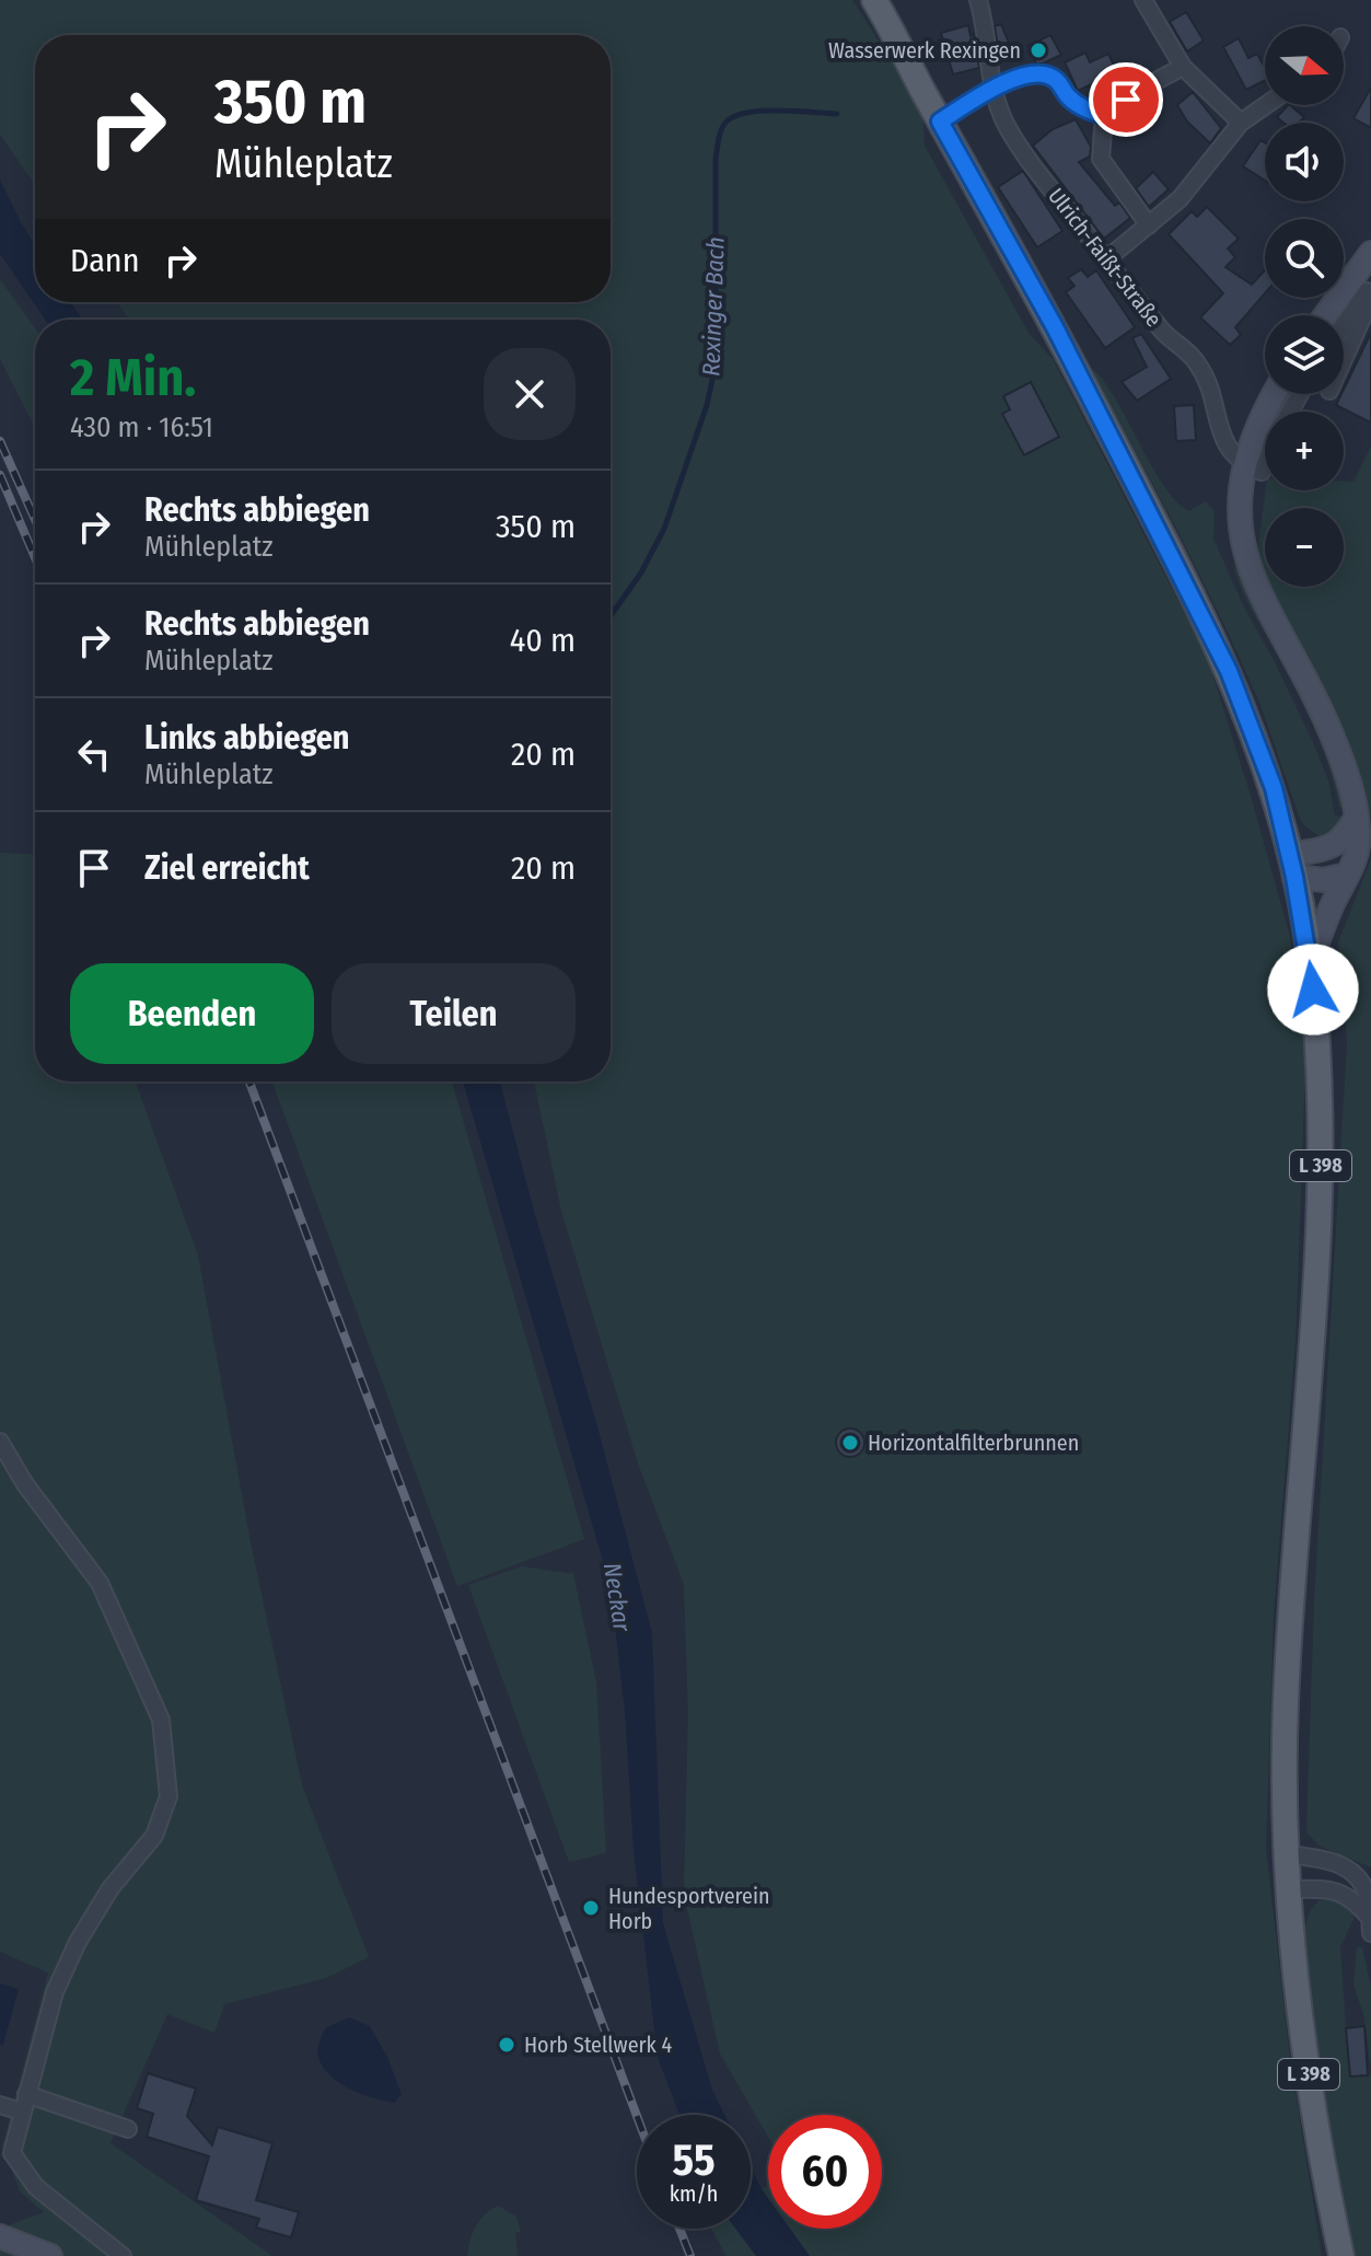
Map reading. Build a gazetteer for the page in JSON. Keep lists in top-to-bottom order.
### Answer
{
  "streets": {
    "main road": ["L 398"],
    "street": ["Ulrich-Faißt-Straße"]
  },
  "water": ["Rexinger Bach", "Neckar"],
  "places": [
    "Wasserwerk Rexingen",
    "Horizontalfilterbrunnen",
    "Hundesportverein Horb",
    "Horb Stellwerk 4"
  ],
  "north": "right",
  "page": {
    "map_buttons": ["+", "−"],
    "turn": ["350 m", "Mühleplatz"],
    "then": "Dann",
    "heading": ["2 Min.", "430 m · 16:51"],
    "list": [
      {
        "name": "Rechts abbiegen",
        "note": "Mühleplatz",
        "value": "350 m"
      },
      {
        "name": "Rechts abbiegen",
        "note": "Mühleplatz",
        "value": "40 m"
      },
      {
        "name": "Links abbiegen",
        "note": "Mühleplatz",
        "value": "20 m"
      },
      {
        "name": "Ziel erreicht",
        "value": "20 m"
      }
    ],
    "buttons": ["Beenden", "Teilen"],
    "speed": "55 km/h",
    "limit": "60"
  }
}
